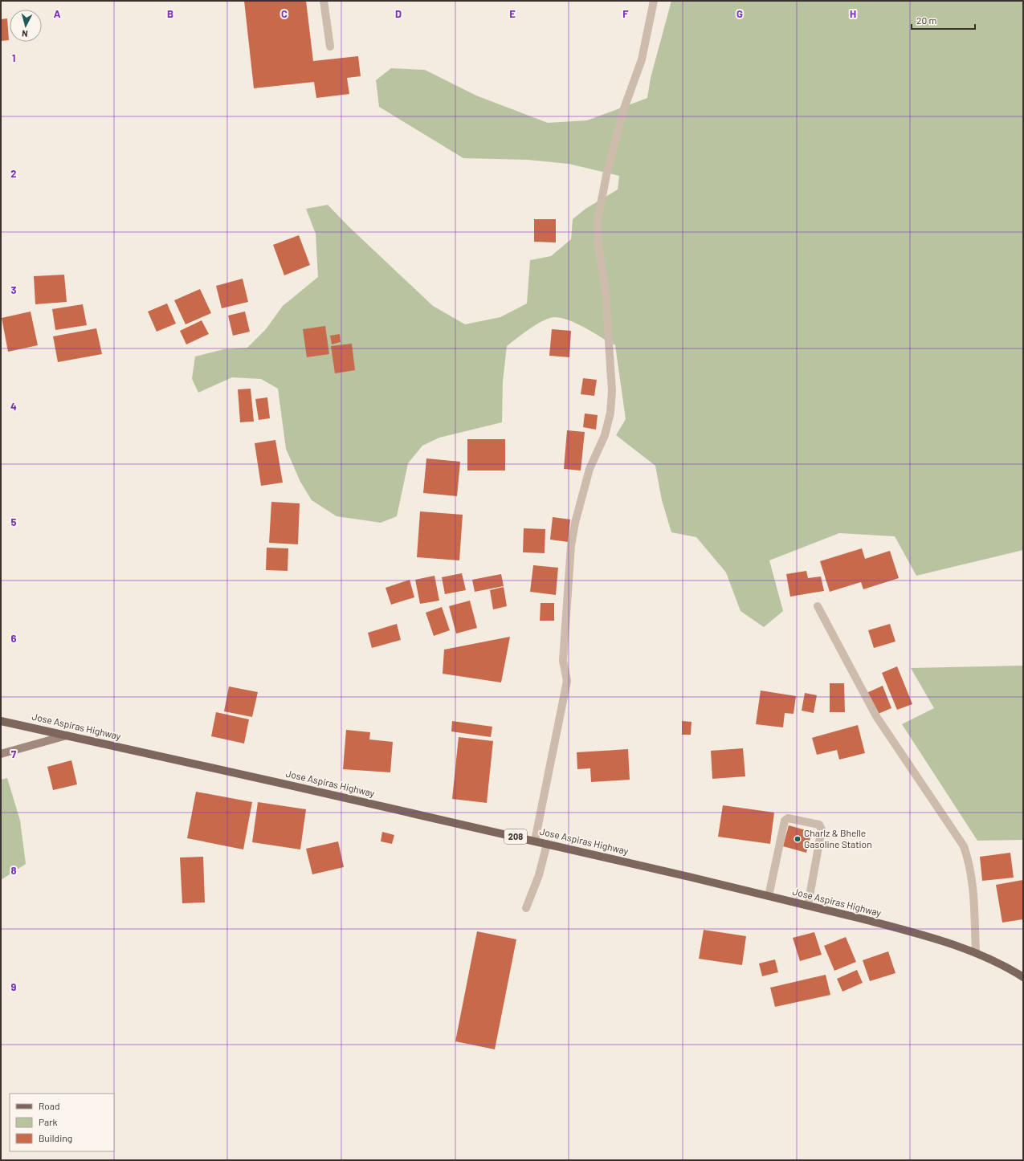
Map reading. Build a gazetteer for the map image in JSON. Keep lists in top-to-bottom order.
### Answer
{
  "streets": {
    "main road": ["Jose Aspiras Highway", "208"]
  },
  "places": ["Charlz & Bhelle Gasoline Station"],
  "legend": ["Road", "Park", "Building"],
  "scale_bar": "20 m",
  "north": "bottom",
  "grid": {
    "columns": [
      "A",
      "B",
      "C",
      "D",
      "E",
      "F",
      "G",
      "H"
    ],
    "rows": [
      "1",
      "2",
      "3",
      "4",
      "5",
      "6",
      "7",
      "8",
      "9"
    ]
  }
}
